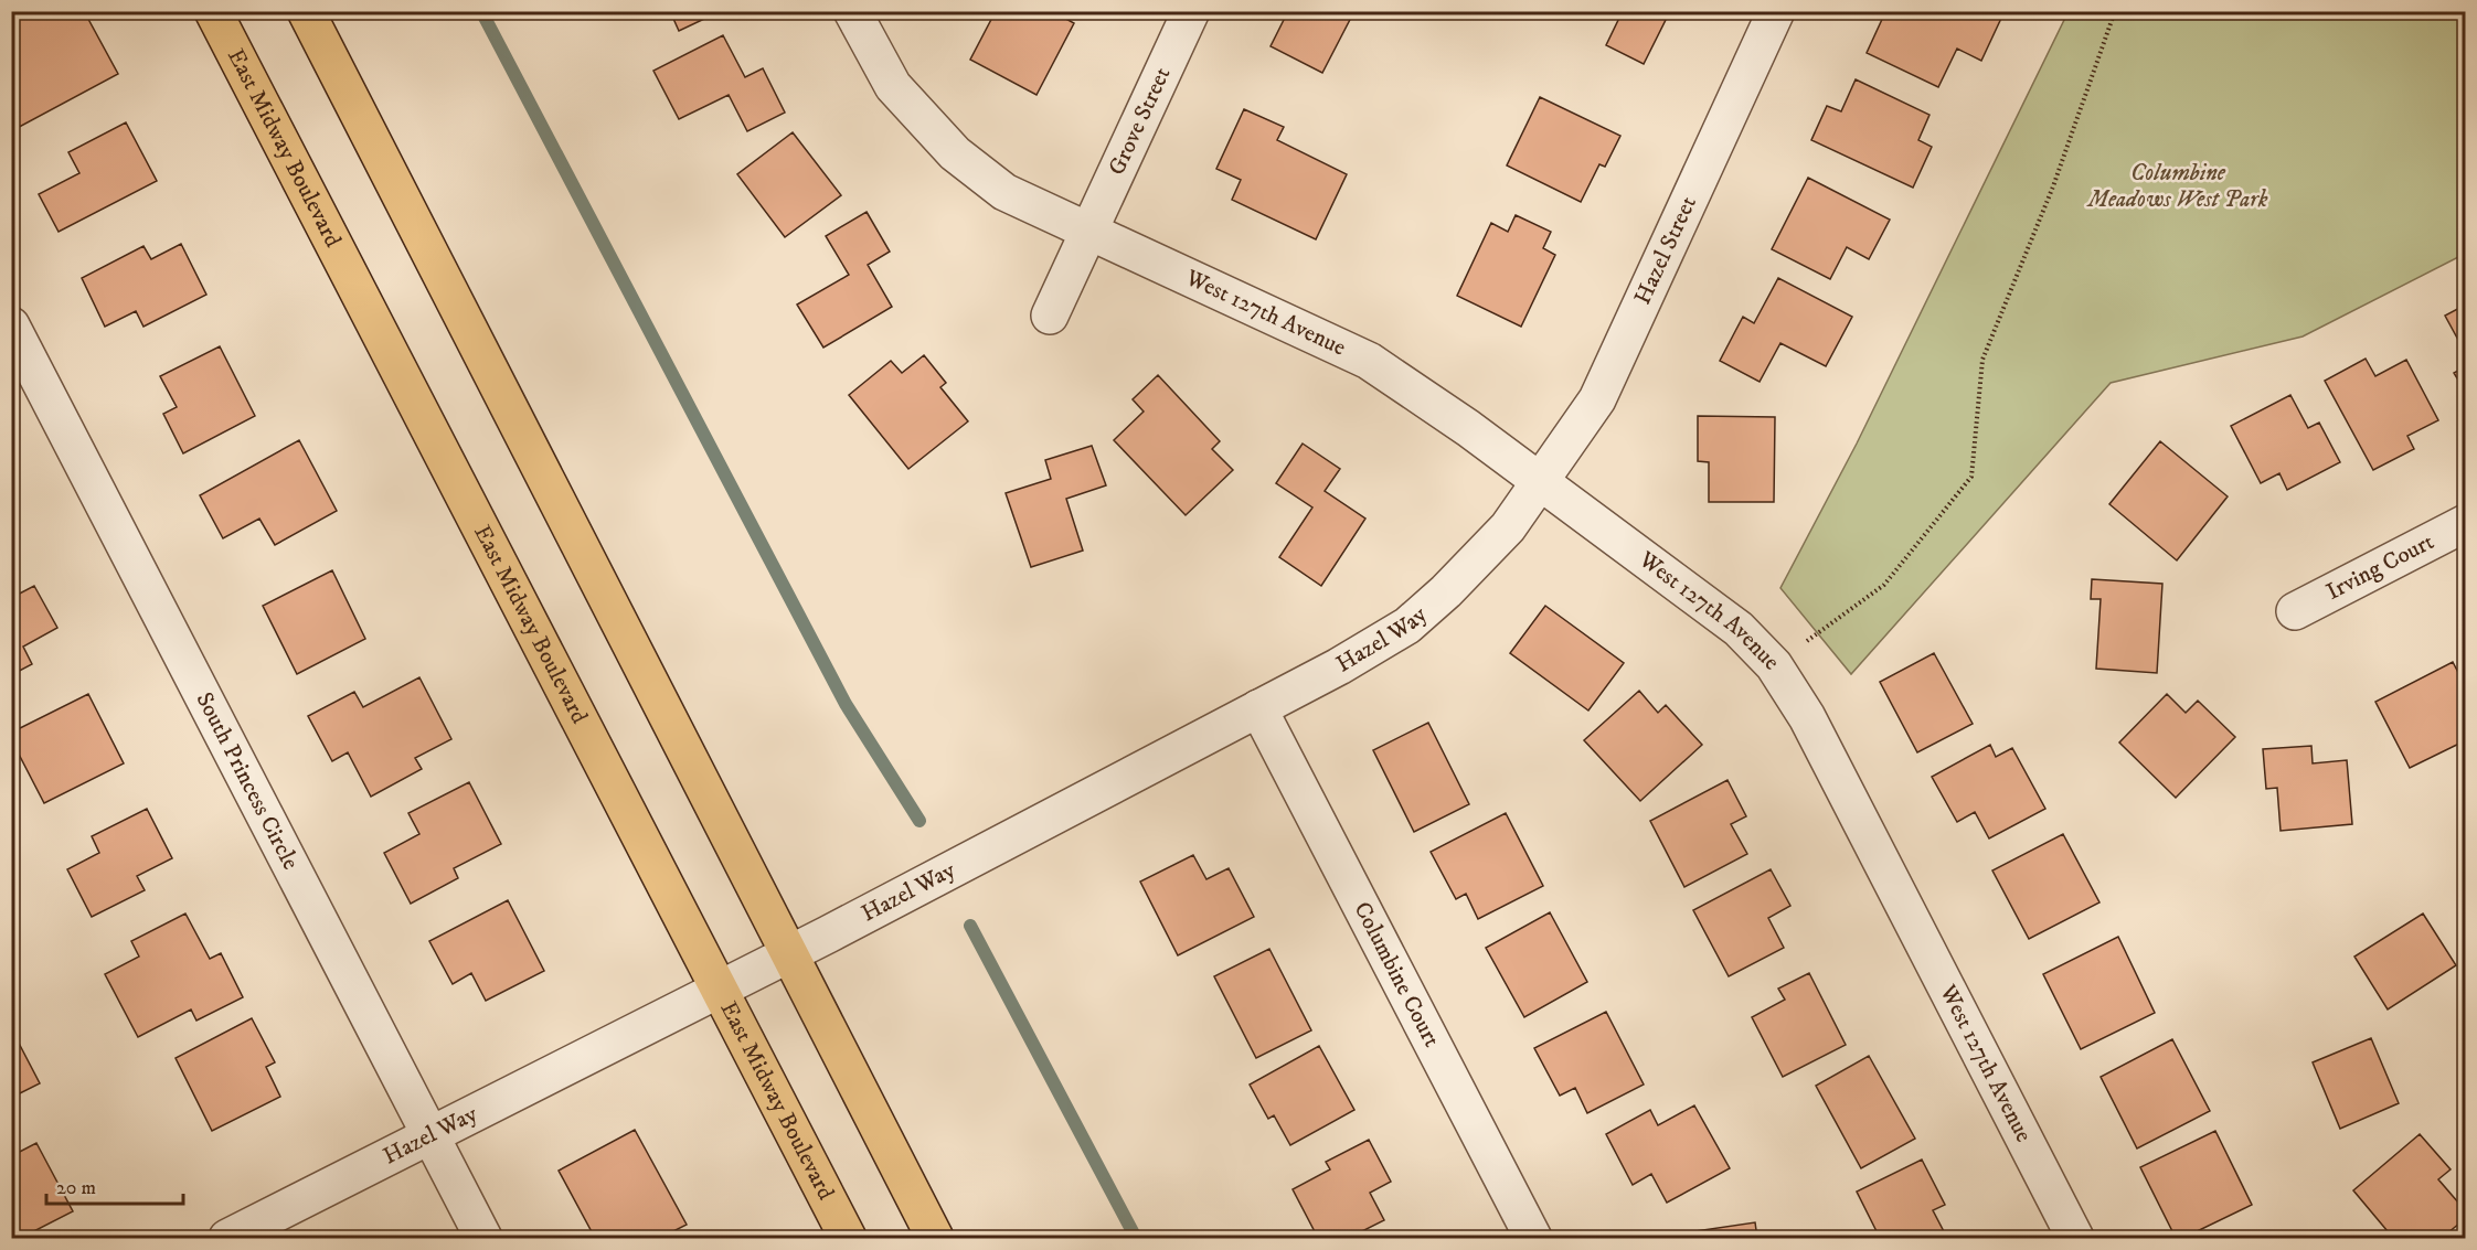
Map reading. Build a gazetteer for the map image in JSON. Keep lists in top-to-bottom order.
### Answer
{
  "streets": {
    "main road": ["East Midway Boulevard"],
    "street": [
      "Grove Street",
      "Hazel Street",
      "West 127th Avenue",
      "Irving Court",
      "Hazel Way",
      "South Princess Circle",
      "Columbine Court"
    ]
  },
  "crossings": [
    ["Grove Street", "West 127th Avenue"],
    ["East Midway Boulevard", "Hazel Way"],
    ["Hazel Street", "West 127th Avenue"],
    ["Hazel Street", "Hazel Way"],
    ["West 127th Avenue", "Hazel Way"],
    ["Hazel Way", "South Princess Circle"],
    ["Hazel Way", "Columbine Court"]
  ],
  "parks": ["Columbine Meadows West Park"],
  "scale_bar": "20 m"
}
